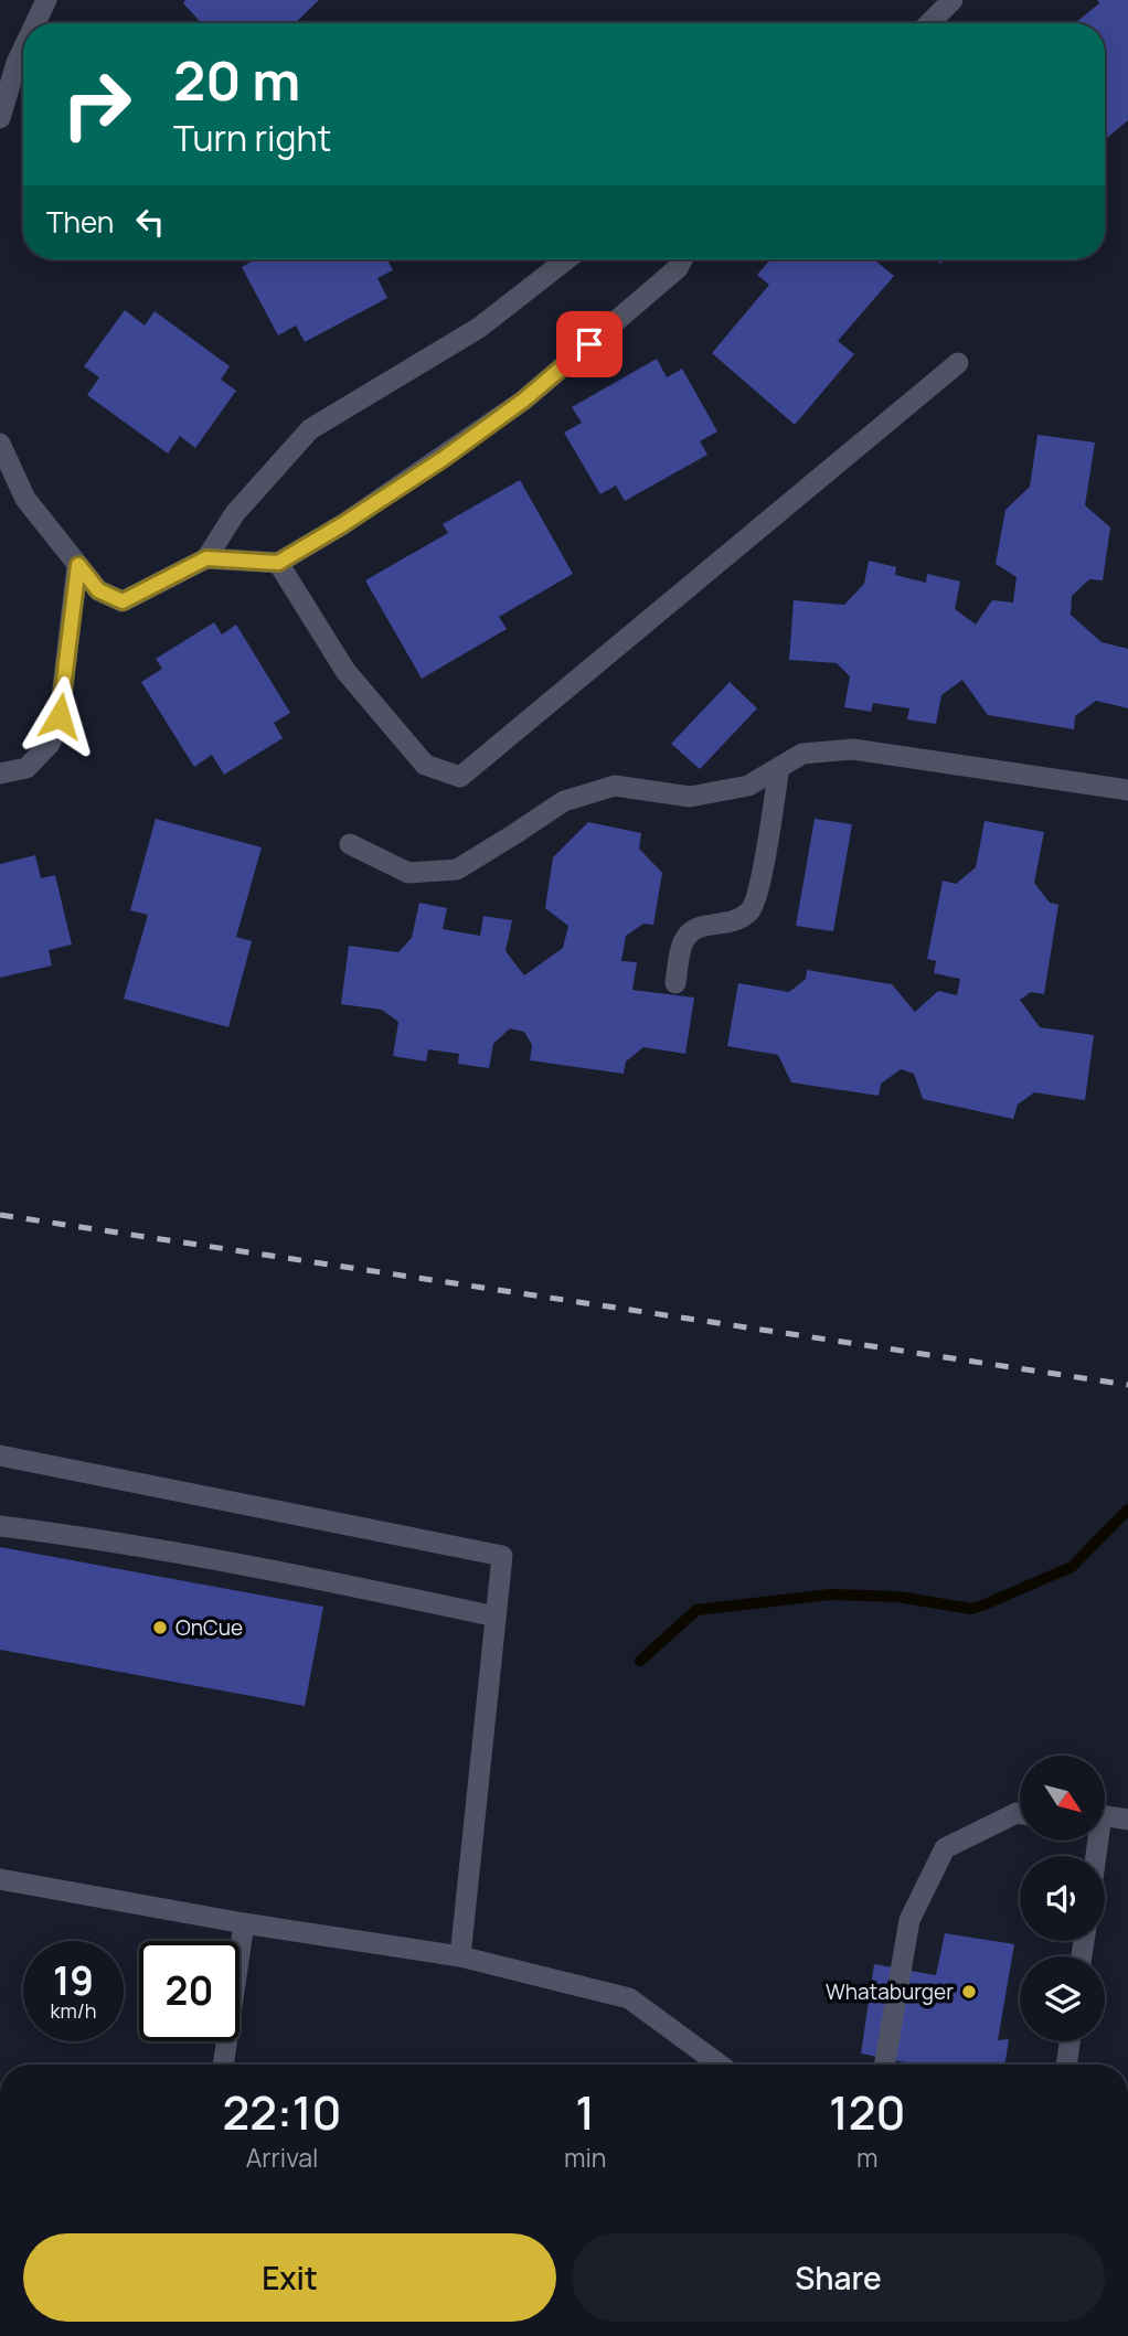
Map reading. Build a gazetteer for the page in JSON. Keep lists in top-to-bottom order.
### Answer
{
  "places": ["OnCue", "Whataburger"],
  "north": "bottom right",
  "page": {
    "turn": ["20 m", "Turn right"],
    "then": "Then",
    "speed": "19 km/h",
    "limit": "20",
    "eta": [
      "22:10",
      "Arrival",
      "1",
      "min",
      "120",
      "m"
    ],
    "buttons": ["Exit", "Share"]
  }
}
